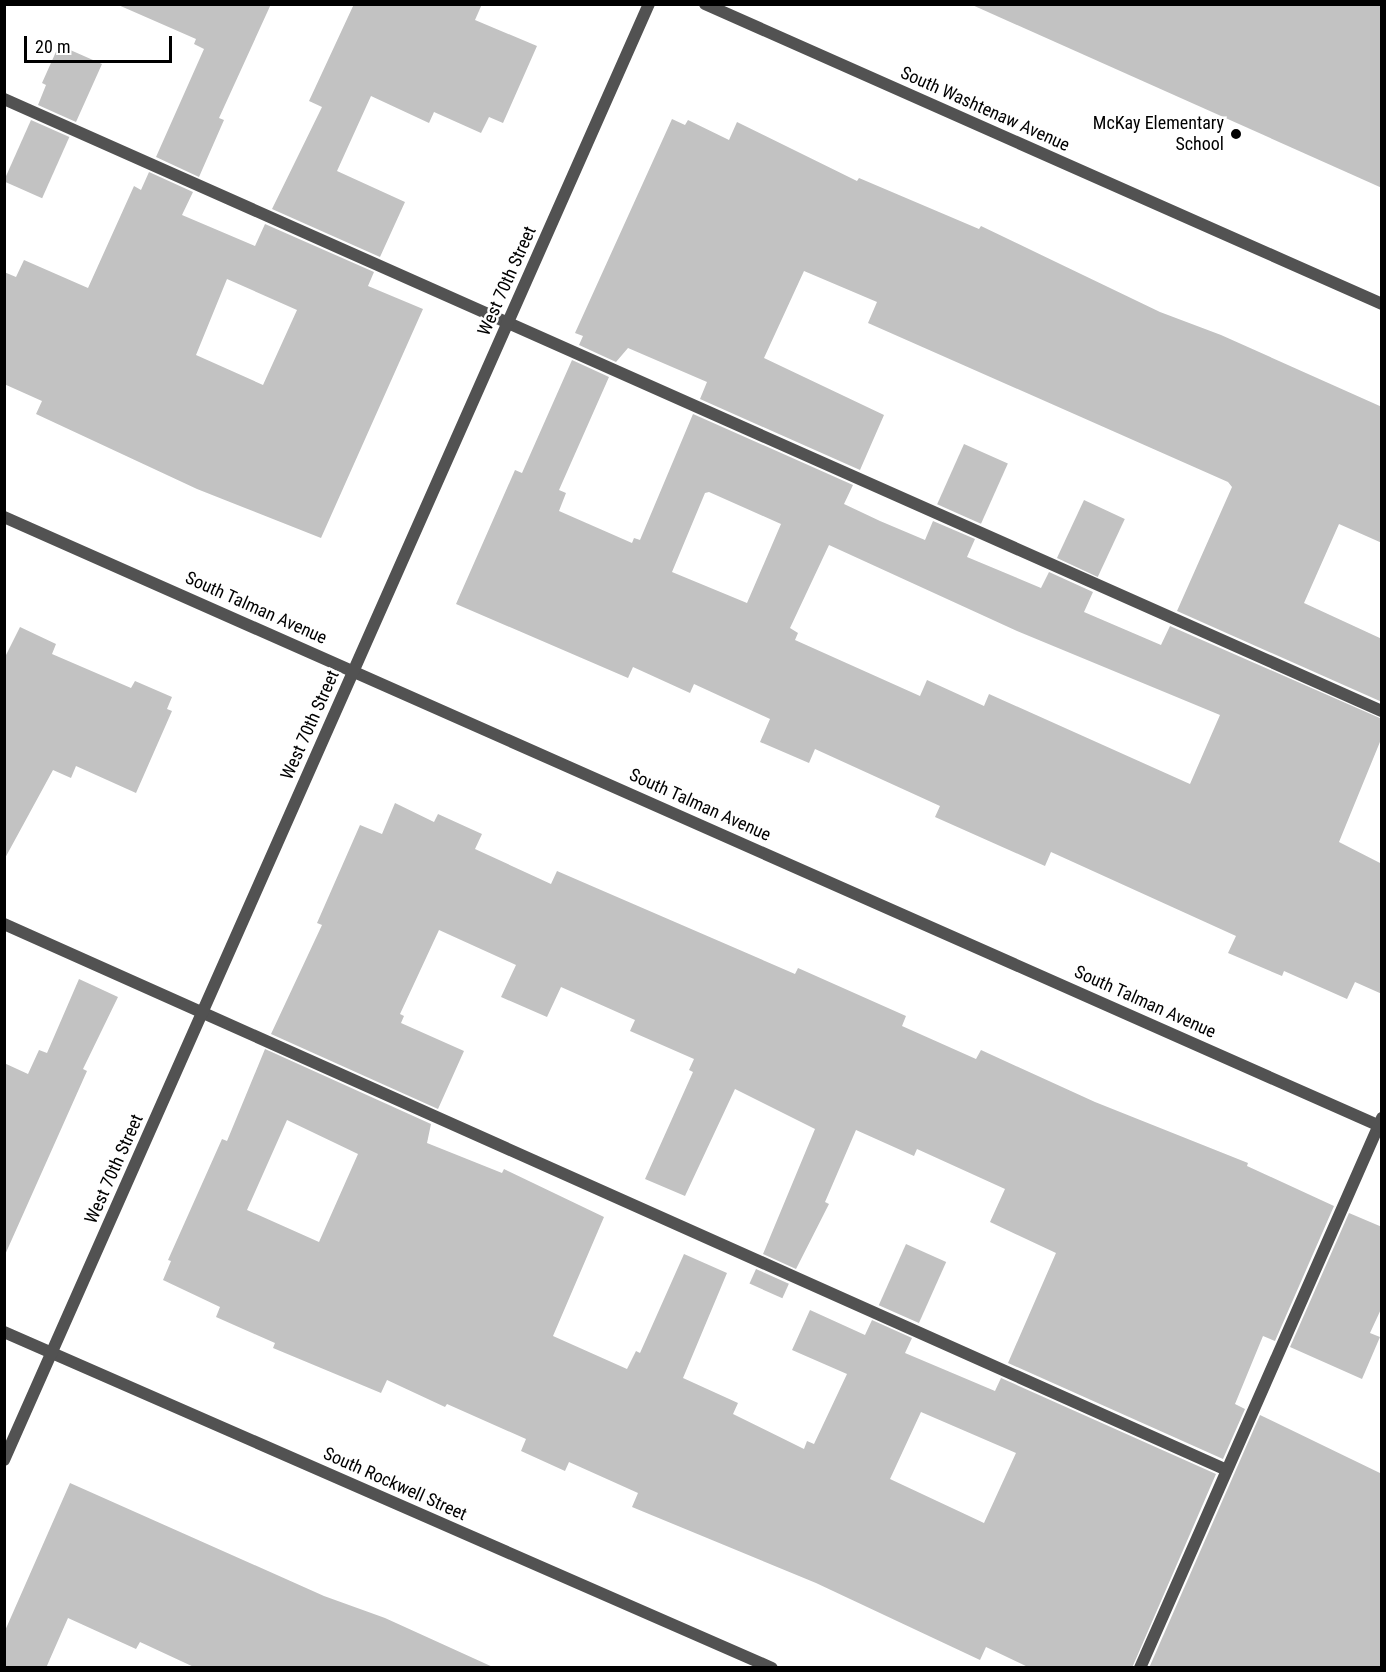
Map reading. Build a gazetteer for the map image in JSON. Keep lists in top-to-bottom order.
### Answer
{
  "streets": {
    "street": [
      "South Washtenaw Avenue",
      "West 70th Street",
      "South Talman Avenue",
      "South Rockwell Street"
    ]
  },
  "crossings": [
    ["West 70th Street", "South Talman Avenue"],
    ["West 70th Street", "South Rockwell Street"]
  ],
  "places": ["McKay Elementary School"],
  "scale_bar": "20 m"
}
